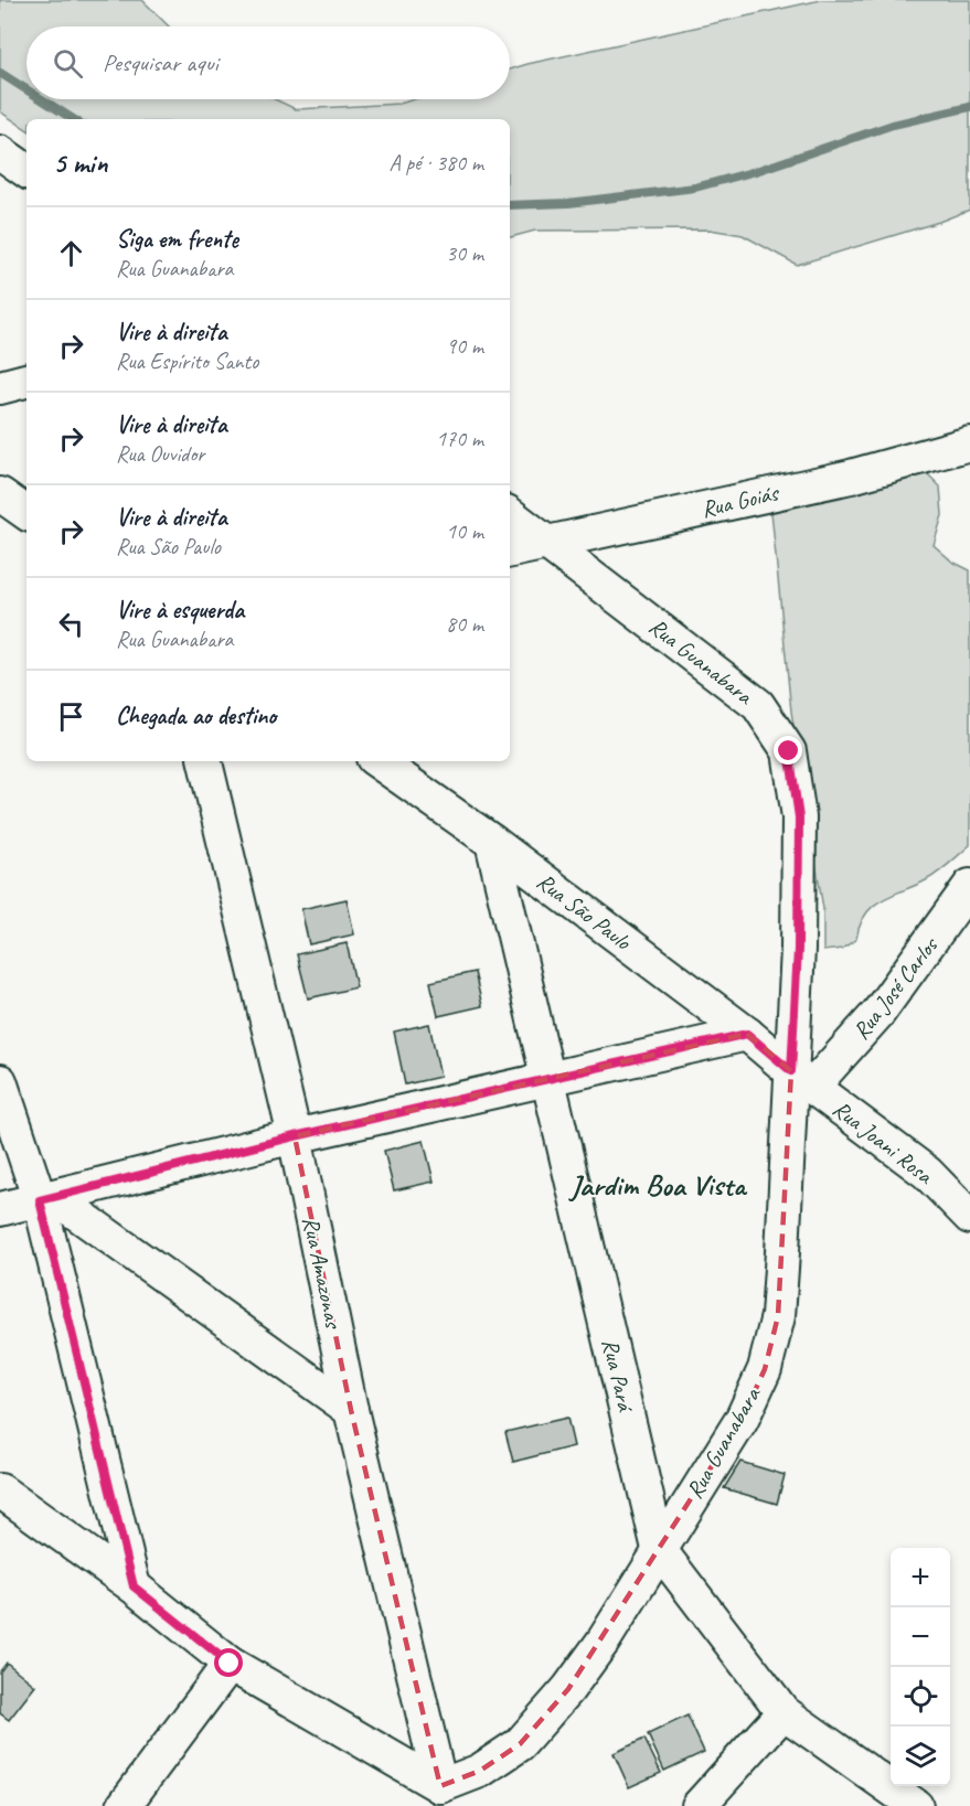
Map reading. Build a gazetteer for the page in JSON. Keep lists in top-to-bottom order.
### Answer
{
  "streets": {
    "street": [
      "Rua Goiás",
      "Rua Guanabara",
      "Rua São Paulo",
      "Rua José Carlos",
      "Rua Joani Rosa",
      "Rua Amazonas",
      "Rua Pará"
    ]
  },
  "crossings": [
    ["Rua Goiás", "Rua Guanabara"],
    ["Rua Guanabara", "Rua São Paulo"],
    ["Rua Guanabara", "Rua José Carlos"],
    ["Rua Guanabara", "Rua Joani Rosa"],
    ["Rua Guanabara", "Rua Amazonas"],
    ["Rua Guanabara", "Rua Pará"],
    ["Rua São Paulo", "Rua José Carlos"],
    ["Rua São Paulo", "Rua Joani Rosa"],
    ["Rua São Paulo", "Rua Pará"],
    ["Rua José Carlos", "Rua Joani Rosa"]
  ],
  "districts": ["Jardim Boa Vista"],
  "page": {
    "search": "Pesquisar aqui",
    "heading": ["5 min", "A pé · 380 m"],
    "list": [
      ["Siga em frente", "Rua Guanabara", "30 m"],
      ["Vire à direita", "Rua Espírito Santo", "90 m"],
      ["Vire à direita", "Rua Ouvidor", "170 m"],
      ["Vire à direita", "Rua São Paulo", "10 m"],
      ["Vire à esquerda", "Rua Guanabara", "80 m"],
      "Chegada ao destino"
    ],
    "map_buttons": ["+", "−"]
  }
}
